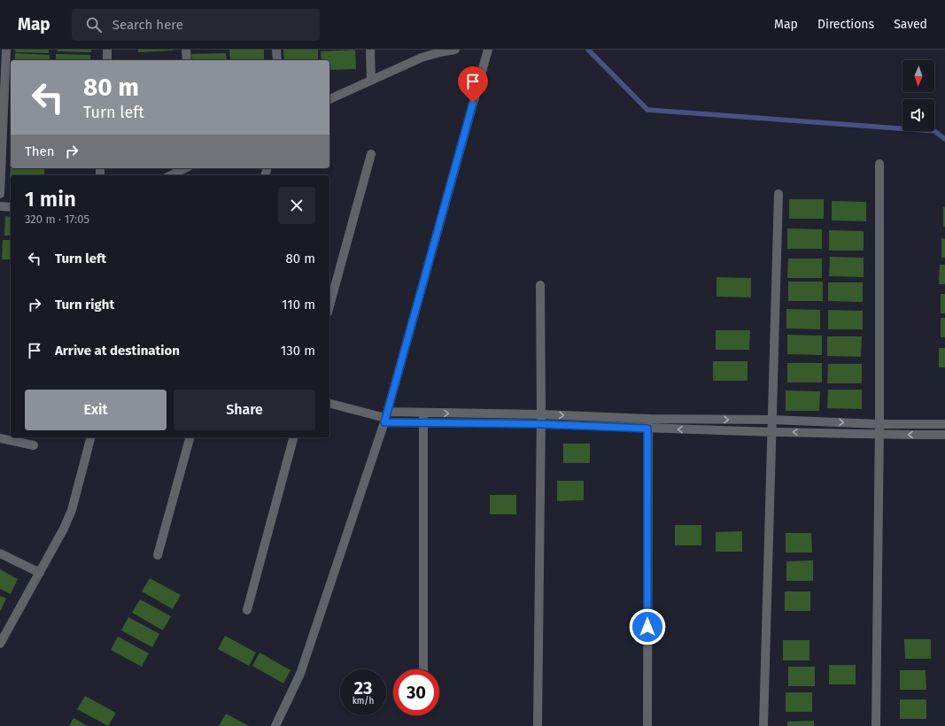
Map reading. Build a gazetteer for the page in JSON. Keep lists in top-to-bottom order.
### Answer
{
  "north": "bottom",
  "page": {
    "header": "Map",
    "search": "Search here",
    "nav": ["Map", "Directions", "Saved"],
    "turn": ["80 m", "Turn left"],
    "then": "Then",
    "heading": ["1 min", "320 m · 17:05"],
    "list": [
      {
        "name": "Turn left",
        "value": "80 m"
      },
      {
        "name": "Turn right",
        "value": "110 m"
      },
      {
        "name": "Arrive at destination",
        "value": "130 m"
      }
    ],
    "buttons": ["Exit", "Share"],
    "speed": "23 km/h",
    "limit": "30"
  }
}
